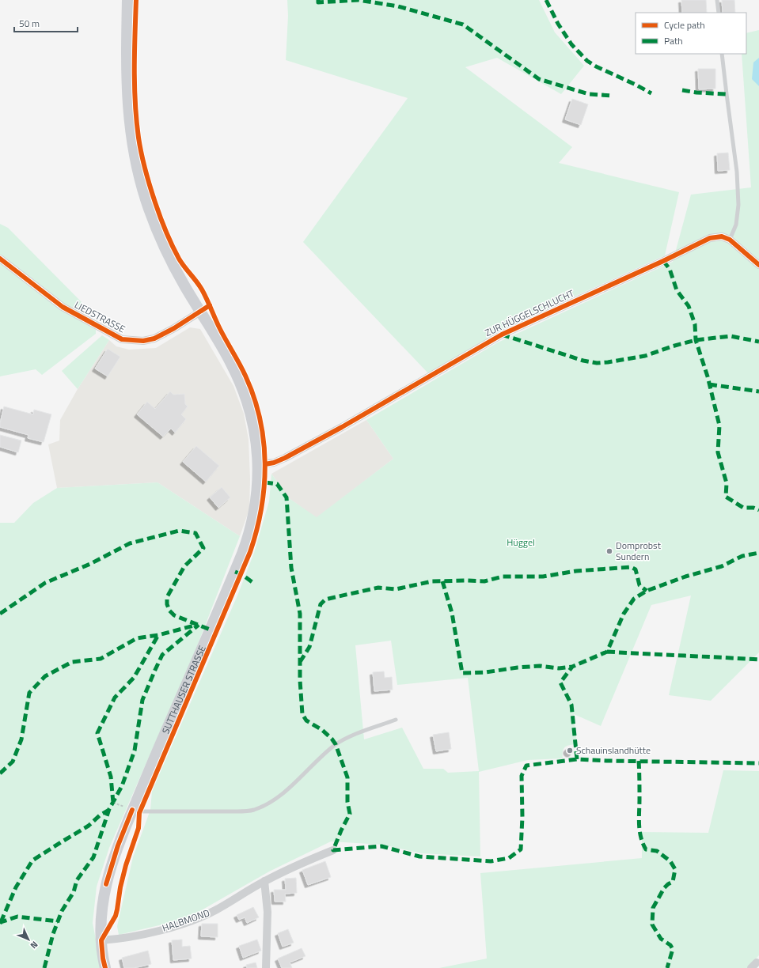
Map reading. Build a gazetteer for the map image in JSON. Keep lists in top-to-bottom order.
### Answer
{
  "streets": {
    "street": [
      "ZUR HÜGGELSCHLUCHT",
      "LIEDSTRASSE",
      "SUTTHAUSER STRASSE",
      "HALBMOND"
    ]
  },
  "crossings": [
    ["ZUR HÜGGELSCHLUCHT", "SUTTHAUSER STRASSE"],
    ["LIEDSTRASSE", "SUTTHAUSER STRASSE"],
    ["SUTTHAUSER STRASSE", "HALBMOND"]
  ],
  "parks": ["Hüggel"],
  "places": ["Domprobst Sundern", "Schauinslandhütte"],
  "legend": ["Cycle path", "Path"],
  "scale_bar": "50 m",
  "north": "bottom right"
}
